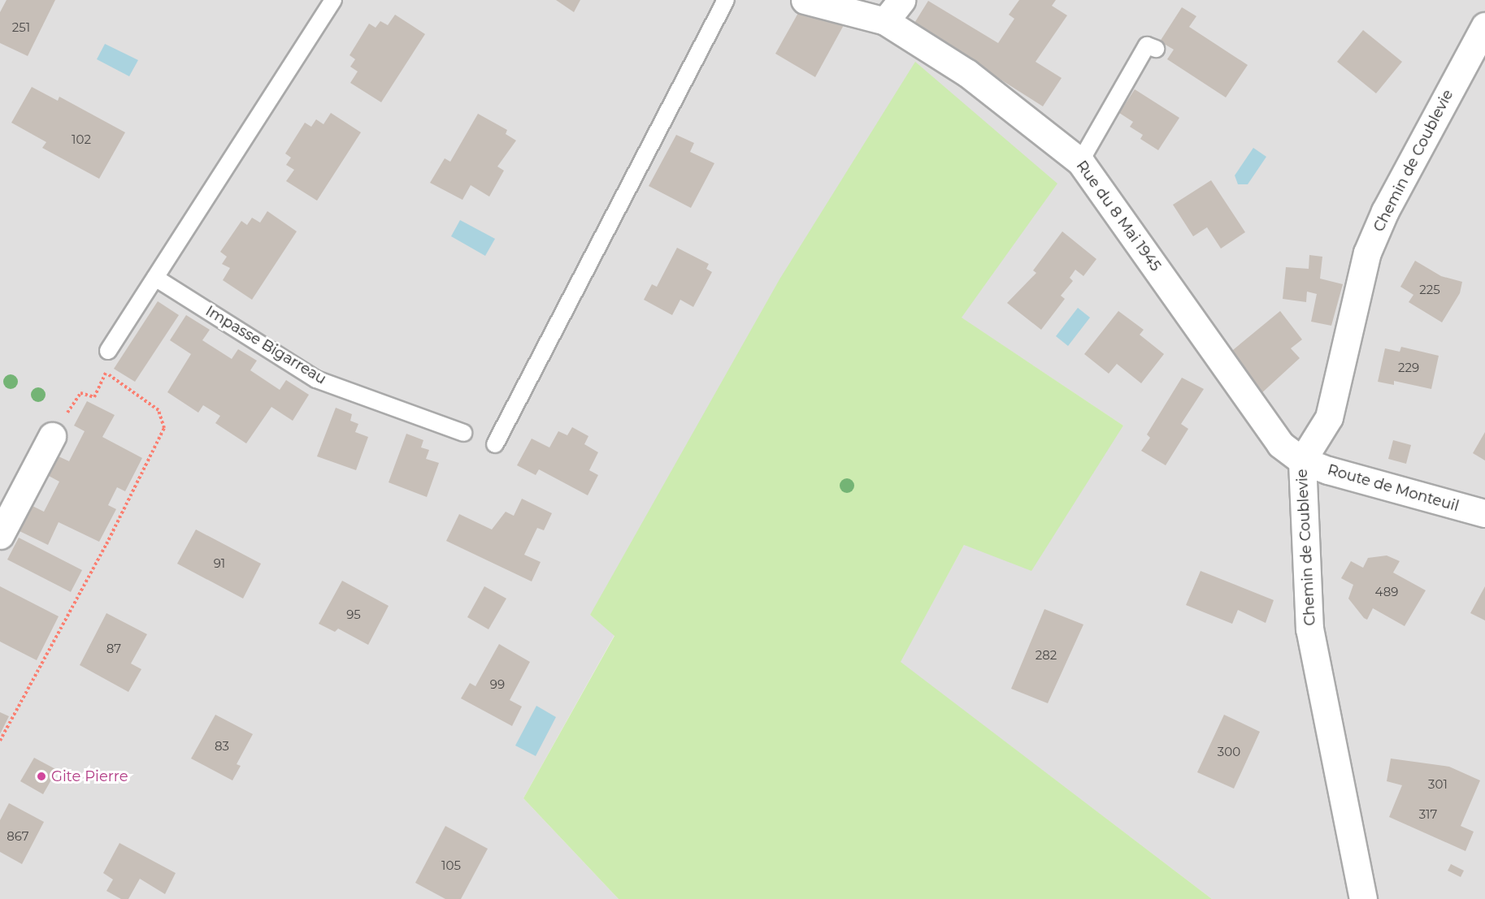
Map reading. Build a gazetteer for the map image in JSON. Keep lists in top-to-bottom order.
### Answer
{
  "streets": {
    "street": ["Chemin de Coublevie", "Rue du 8 Mai 1945", "Route de Monteuil"],
    "lane": ["Impasse Bigarreau"]
  },
  "crossings": [
    ["Chemin de Coublevie", "Rue du 8 Mai 1945"],
    ["Chemin de Coublevie", "Route de Monteuil"],
    ["Rue du 8 Mai 1945", "Route de Monteuil"]
  ],
  "places": ["Gite Pierre"],
  "house_numbers": [
    "251",
    "102",
    "225",
    "229",
    "91",
    "489",
    "95",
    "87",
    "282",
    "99",
    "83",
    "300",
    "301",
    "317",
    "867",
    "105"
  ]
}
